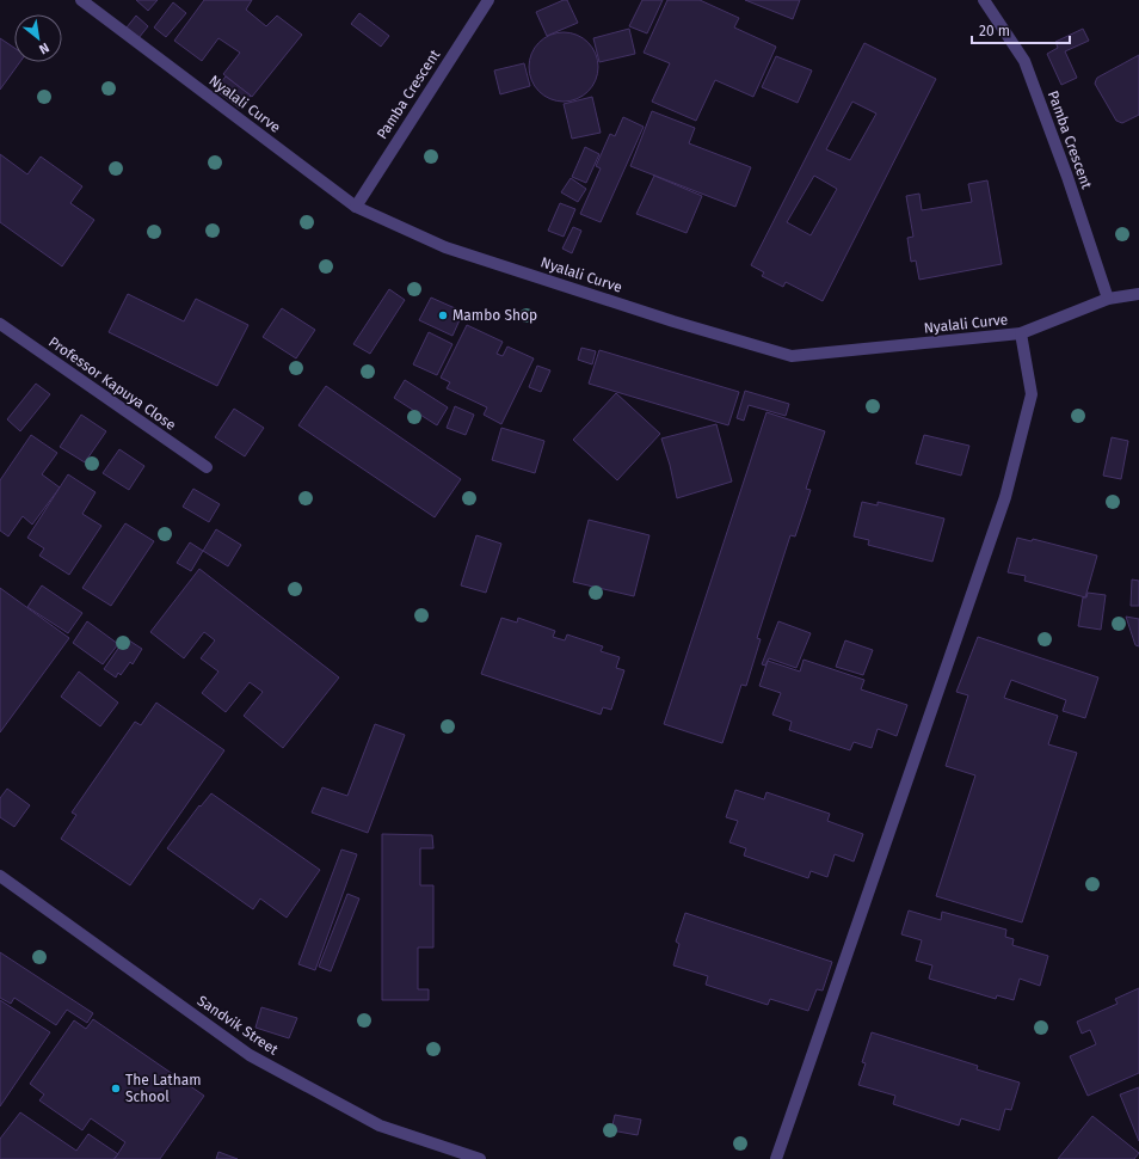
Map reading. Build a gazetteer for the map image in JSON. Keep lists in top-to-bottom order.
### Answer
{
  "streets": {
    "street": [
      "Pamba Crescent",
      "Nyalali Curve",
      "Professor Kapuya Close",
      "Sandvik Street"
    ]
  },
  "crossings": [
    ["Pamba Crescent", "Nyalali Curve"]
  ],
  "places": ["Mambo Shop", "The Latham School"],
  "scale_bar": "20 m",
  "north": "bottom right"
}
